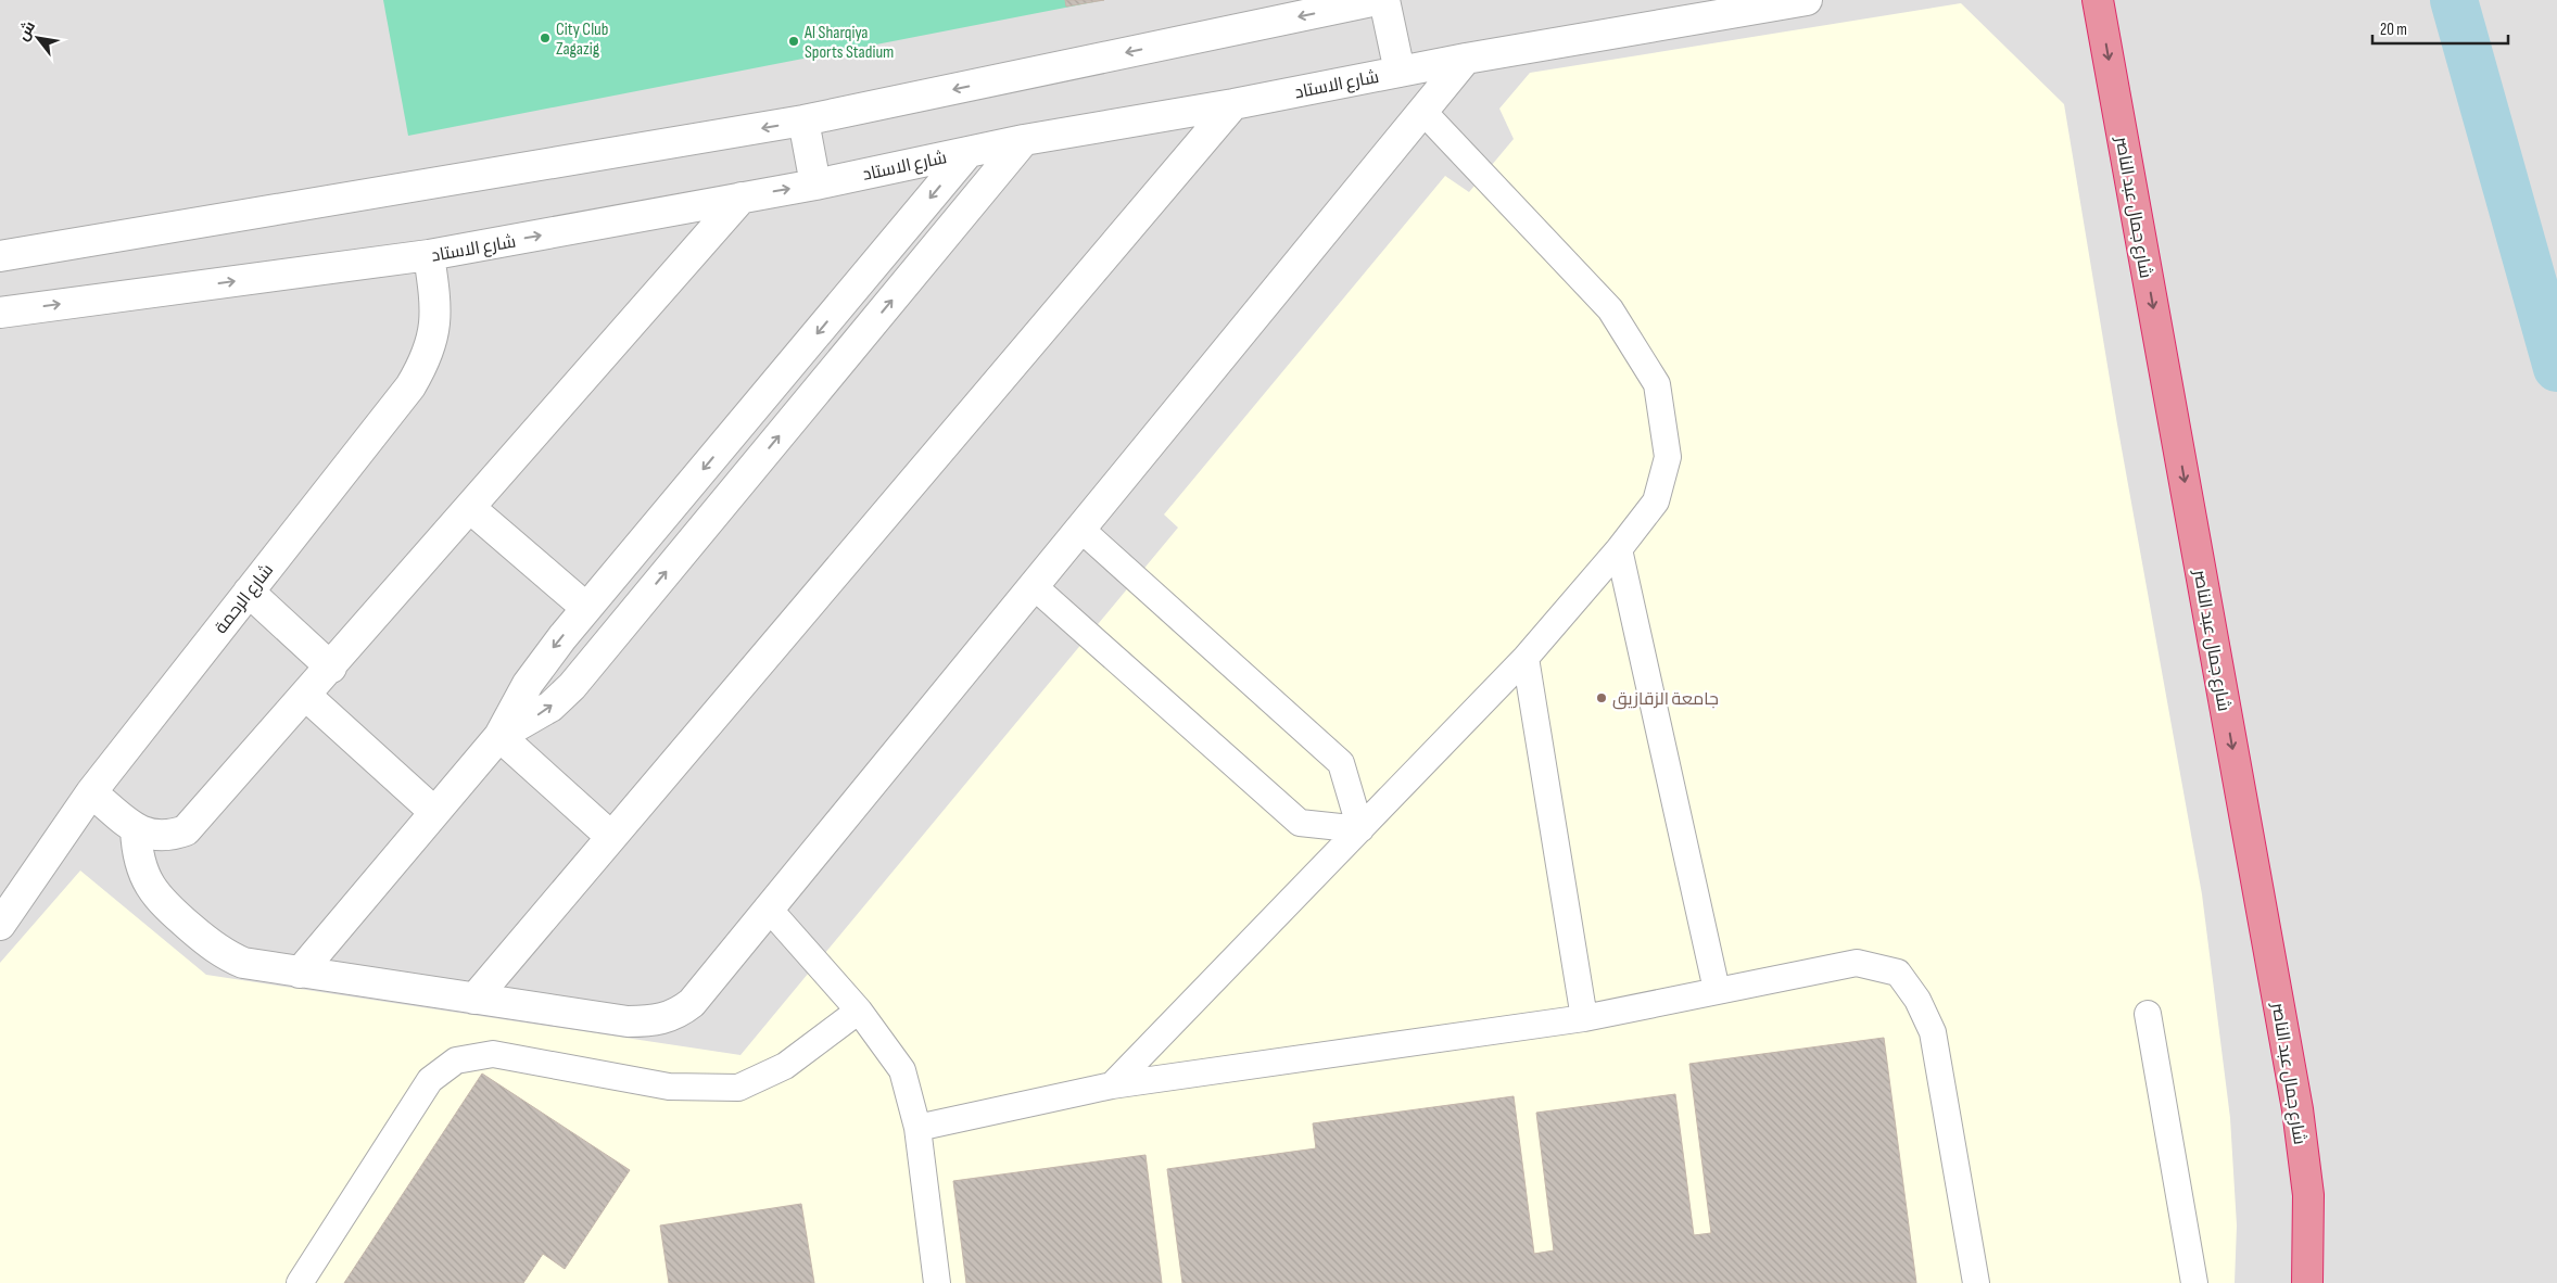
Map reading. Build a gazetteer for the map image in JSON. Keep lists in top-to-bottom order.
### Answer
{
  "streets": {
    "highway": ["شارع جمال عبد الناصر"],
    "street": ["شارع الاستاد", "شارع الرحمة"]
  },
  "crossings": [
    ["شارع الاستاد", "شارع الرحمة"]
  ],
  "one_way": ["شارع جمال عبد الناصر"],
  "places": ["City Club Zagazig", "Al Sharqiya Sports Stadium", "جامعة الزقازيق"],
  "scale_bar": "20 m",
  "north": "top left"
}
